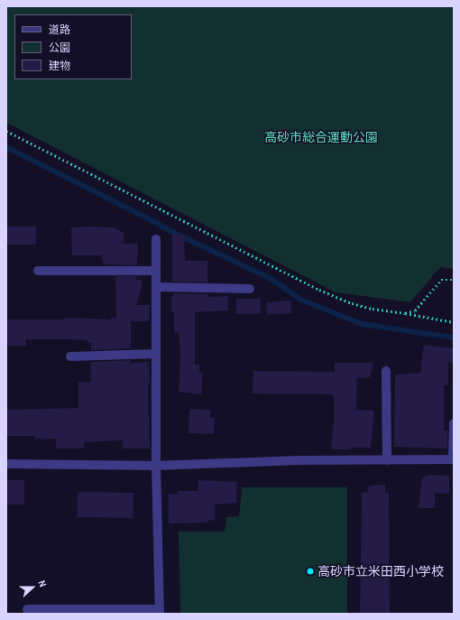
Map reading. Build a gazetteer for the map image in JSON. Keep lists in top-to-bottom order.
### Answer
{
  "parks": ["高砂市総合運動公園"],
  "places": ["高砂市立米田西小学校"],
  "legend": ["道路", "公園", "建物"],
  "north": "right"
}
